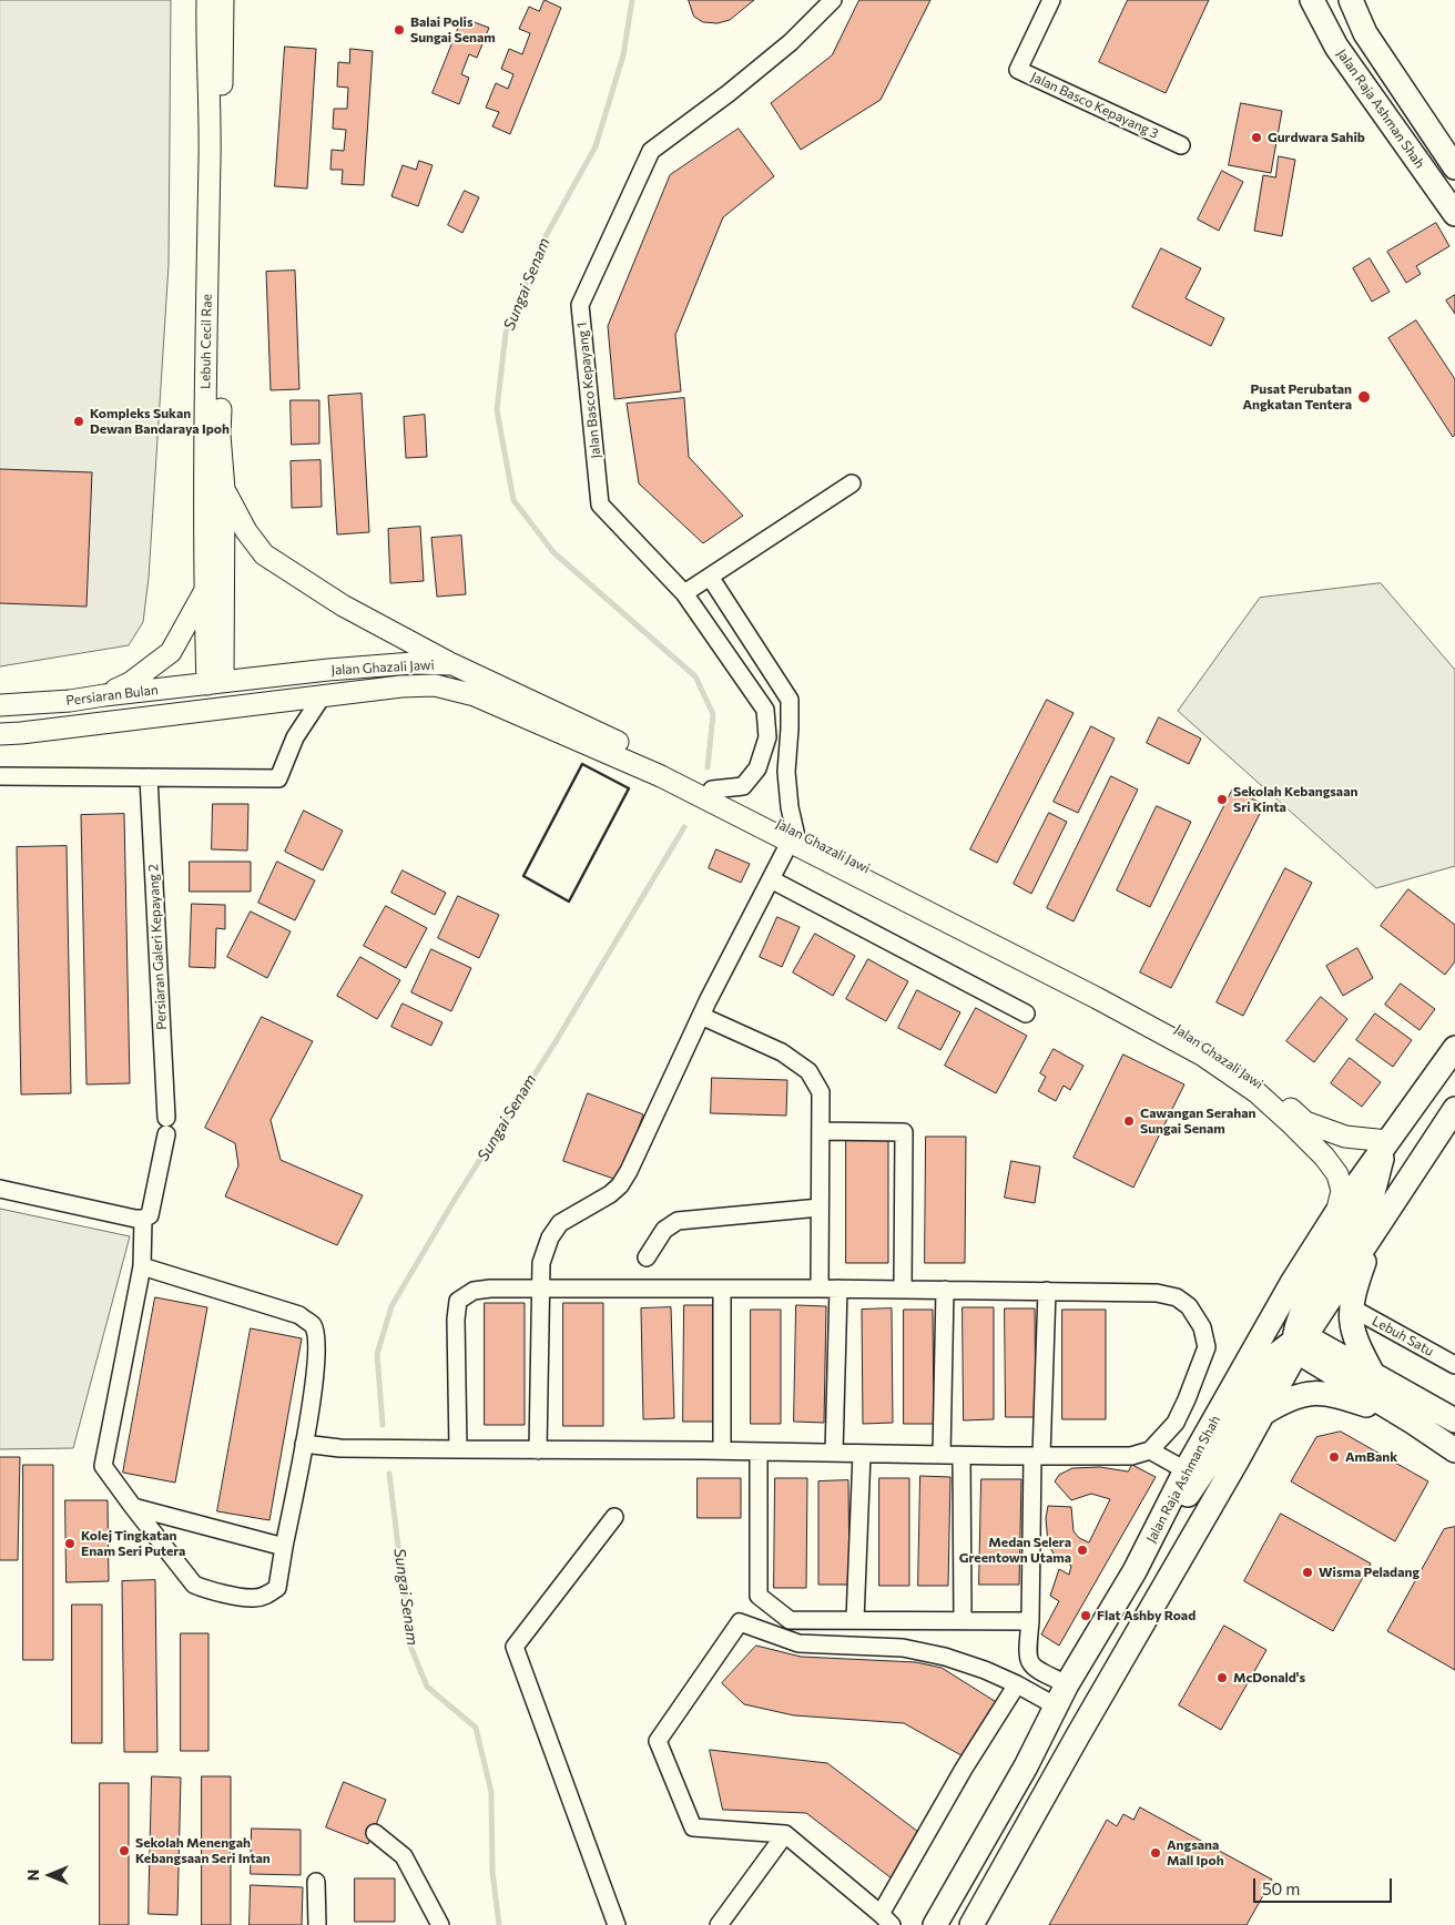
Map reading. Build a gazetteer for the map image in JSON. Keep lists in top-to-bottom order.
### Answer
{
  "streets": {
    "main road": ["Jalan Raja Ashman Shah"],
    "street": [
      "Jalan Basco Kepayang 3",
      "Lebuh Cecil Rae",
      "Jalan Basco Kepayang 1",
      "Jalan Ghazali Jawi",
      "Persiaran Bulan",
      "Persiaran Galeri Kepayang 2",
      "Lebuh Satu"
    ]
  },
  "crossings": [
    ["Jalan Raja Ashman Shah", "Jalan Ghazali Jawi"],
    ["Lebuh Cecil Rae", "Jalan Ghazali Jawi"],
    ["Lebuh Cecil Rae", "Persiaran Bulan"],
    ["Jalan Basco Kepayang 1", "Jalan Ghazali Jawi"],
    ["Jalan Ghazali Jawi", "Persiaran Bulan"]
  ],
  "water": ["Sungai Senam"],
  "places": [
    "Balai Polis Sungai Senam",
    "Gurdwara Sahib",
    "Pusat Perubatan Angkatan Tentera",
    "Kompleks Sukan Dewan Bandaraya Ipoh",
    "Sekolah Kebangsaan Sri Kinta",
    "Cawangan Serahan Sungai Senam",
    "AmBank",
    "Kolej Tingkatan Enam Seri Putera",
    "Medan Selera Greentown Utama",
    "Wisma Peladang",
    "Flat Ashby Road",
    "McDonald's",
    "Sekolah Menengah Kebangsaan Seri Intan",
    "Angsana Mall Ipoh"
  ],
  "scale_bar": "50 m",
  "north": "left"
}
